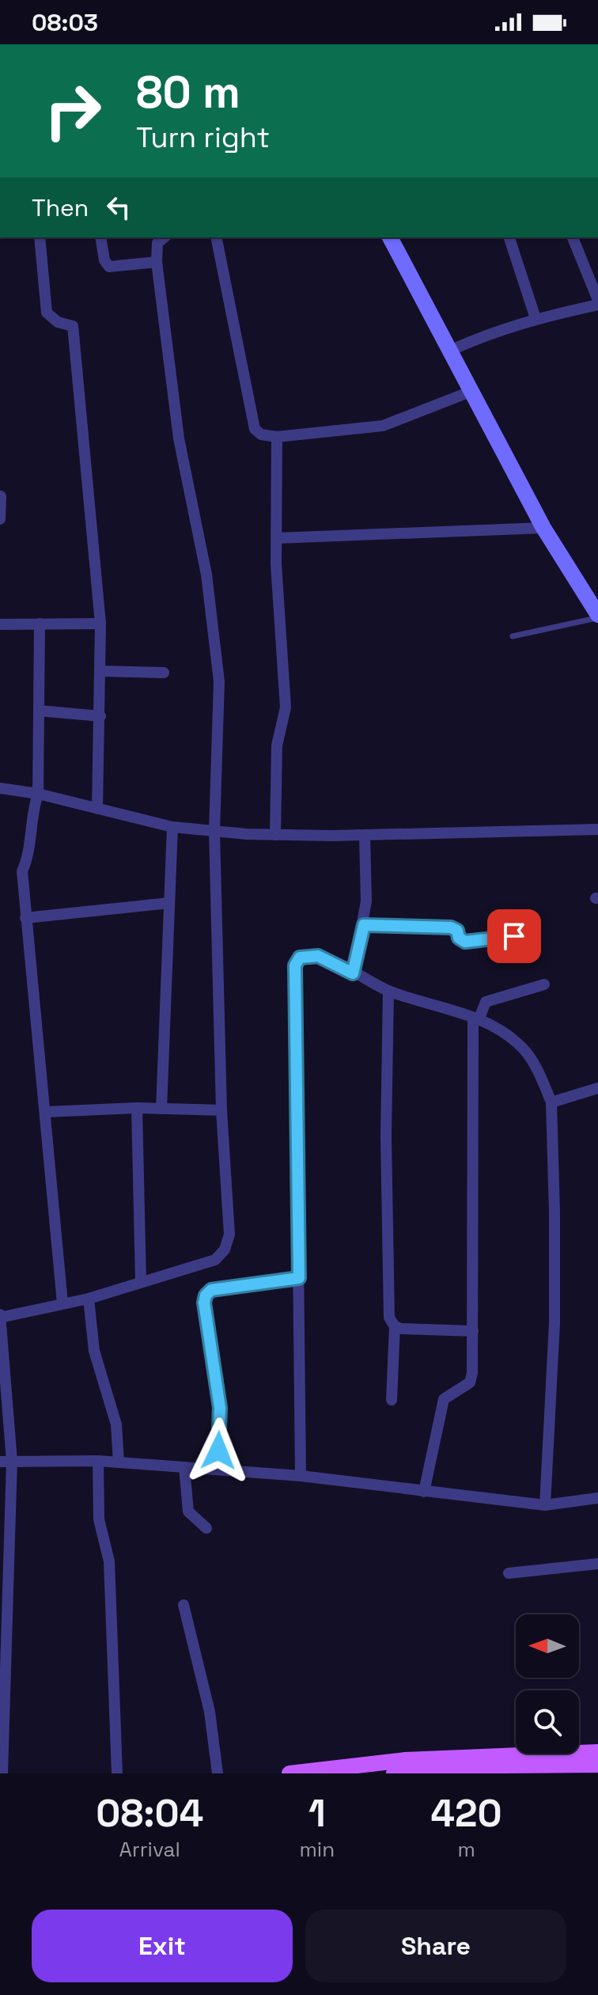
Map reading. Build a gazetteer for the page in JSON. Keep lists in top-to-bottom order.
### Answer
{
  "north": "left",
  "page": {
    "status": "08:03",
    "turn": ["80 m", "Turn right"],
    "then": "Then",
    "eta": [
      "08:04",
      "Arrival",
      "1",
      "min",
      "420",
      "m"
    ],
    "buttons": ["Exit", "Share"]
  }
}
